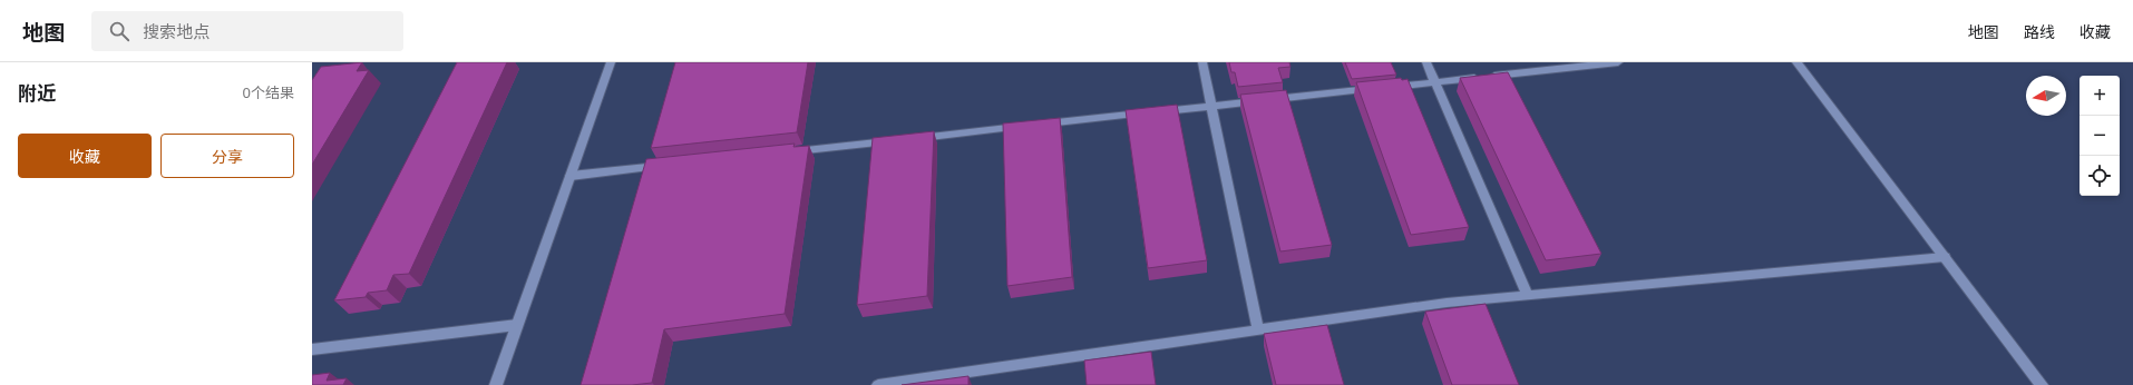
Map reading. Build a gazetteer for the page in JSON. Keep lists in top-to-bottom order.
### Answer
{
  "north": "left",
  "page": {
    "header": "地图",
    "search": "搜索地点",
    "nav": ["地图", "路线", "收藏"],
    "heading": ["附近", "0个结果"],
    "map_buttons": ["+", "−"],
    "buttons": ["收藏", "分享"]
  }
}
